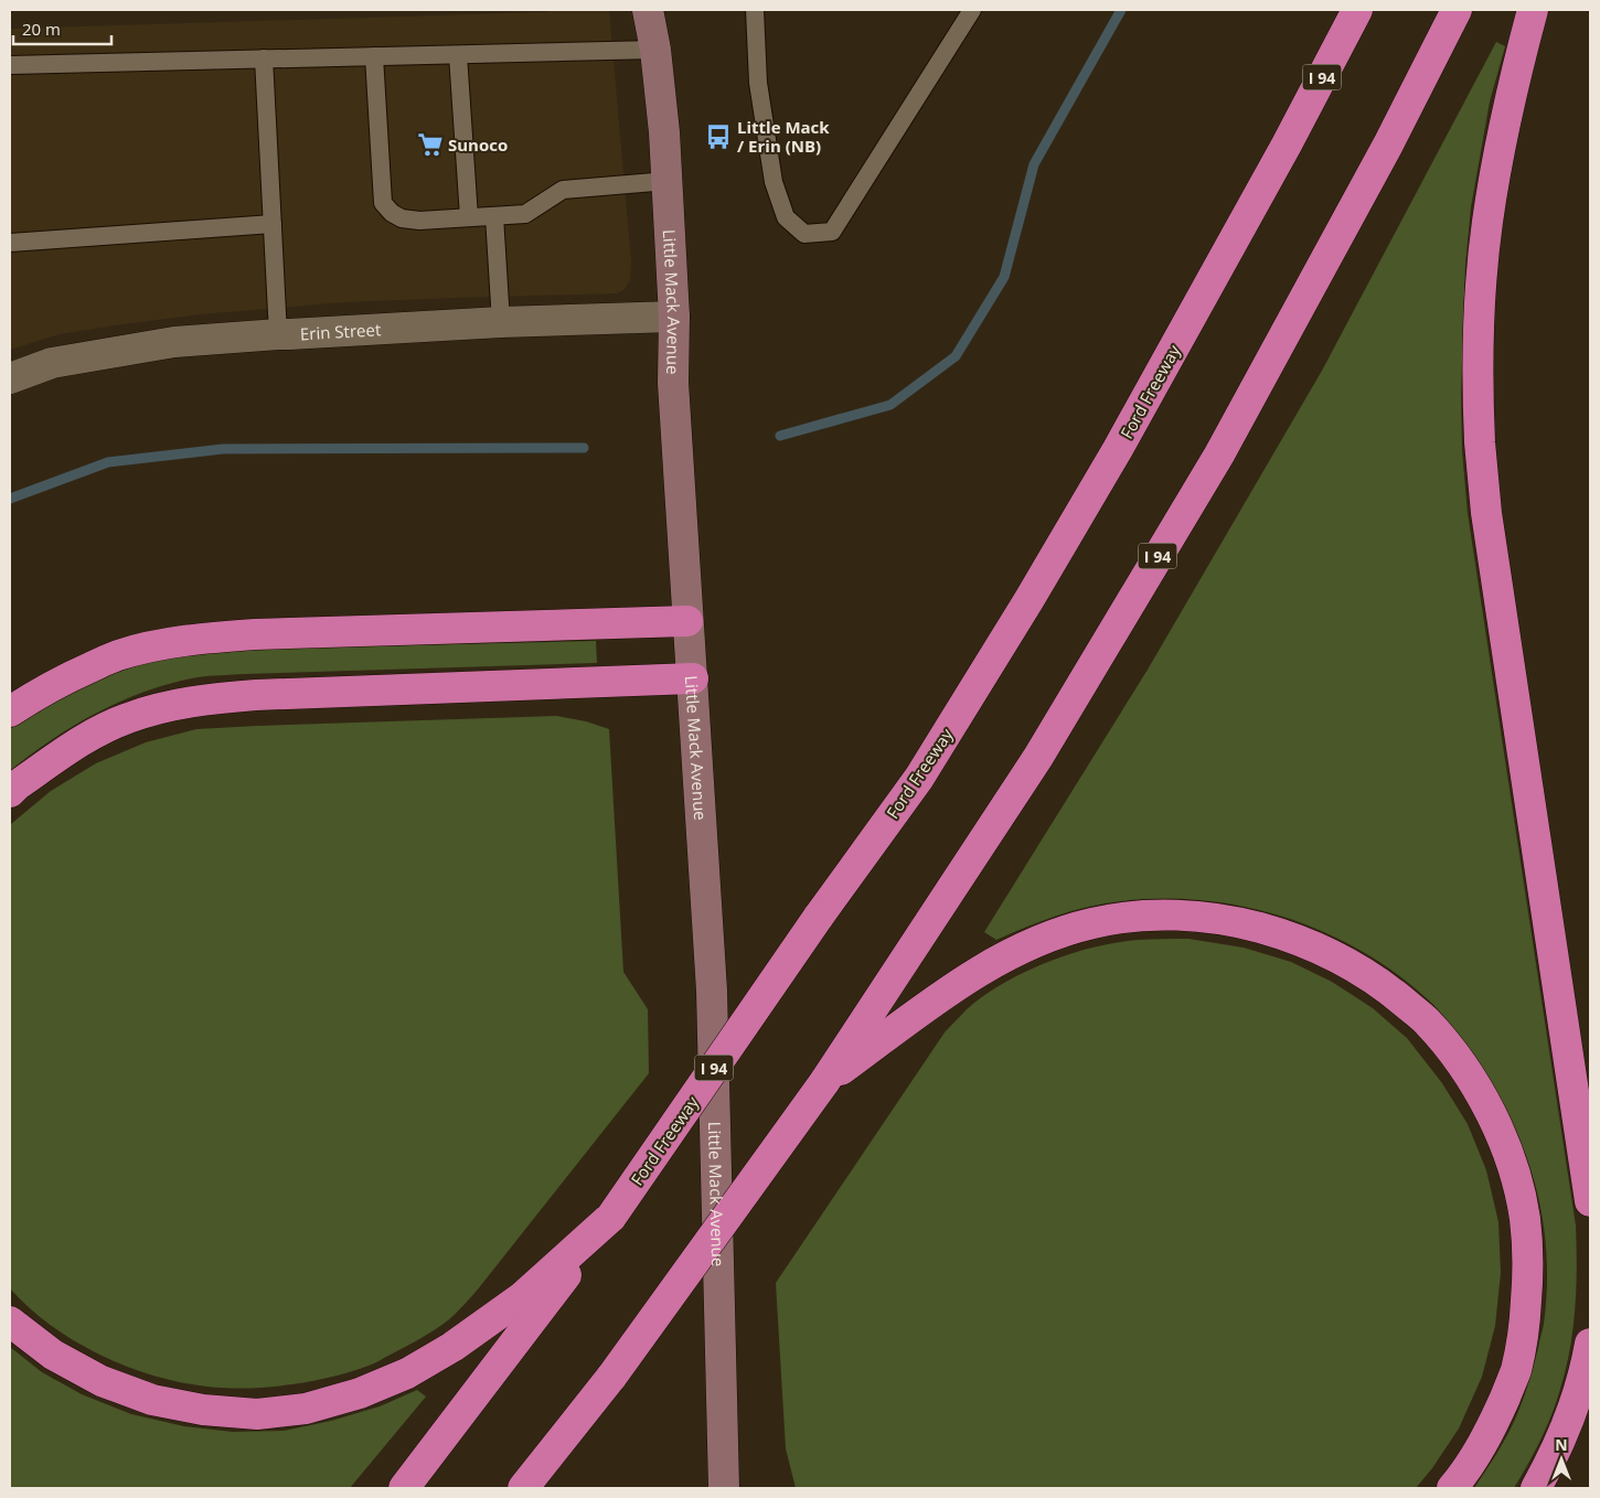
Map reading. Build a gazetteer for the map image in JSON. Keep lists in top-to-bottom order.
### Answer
{
  "streets": {
    "highway": ["I 94", "Ford Freeway"],
    "main road": ["Little Mack Avenue"],
    "street": ["Erin Street"]
  },
  "crossings": [
    ["Little Mack Avenue", "Erin Street"]
  ],
  "places": {
    "bus stop": ["Little Mack / Erin (NB)"],
    "supermarket": ["Sunoco"]
  },
  "scale_bar": "20 m",
  "north": "top"
}
